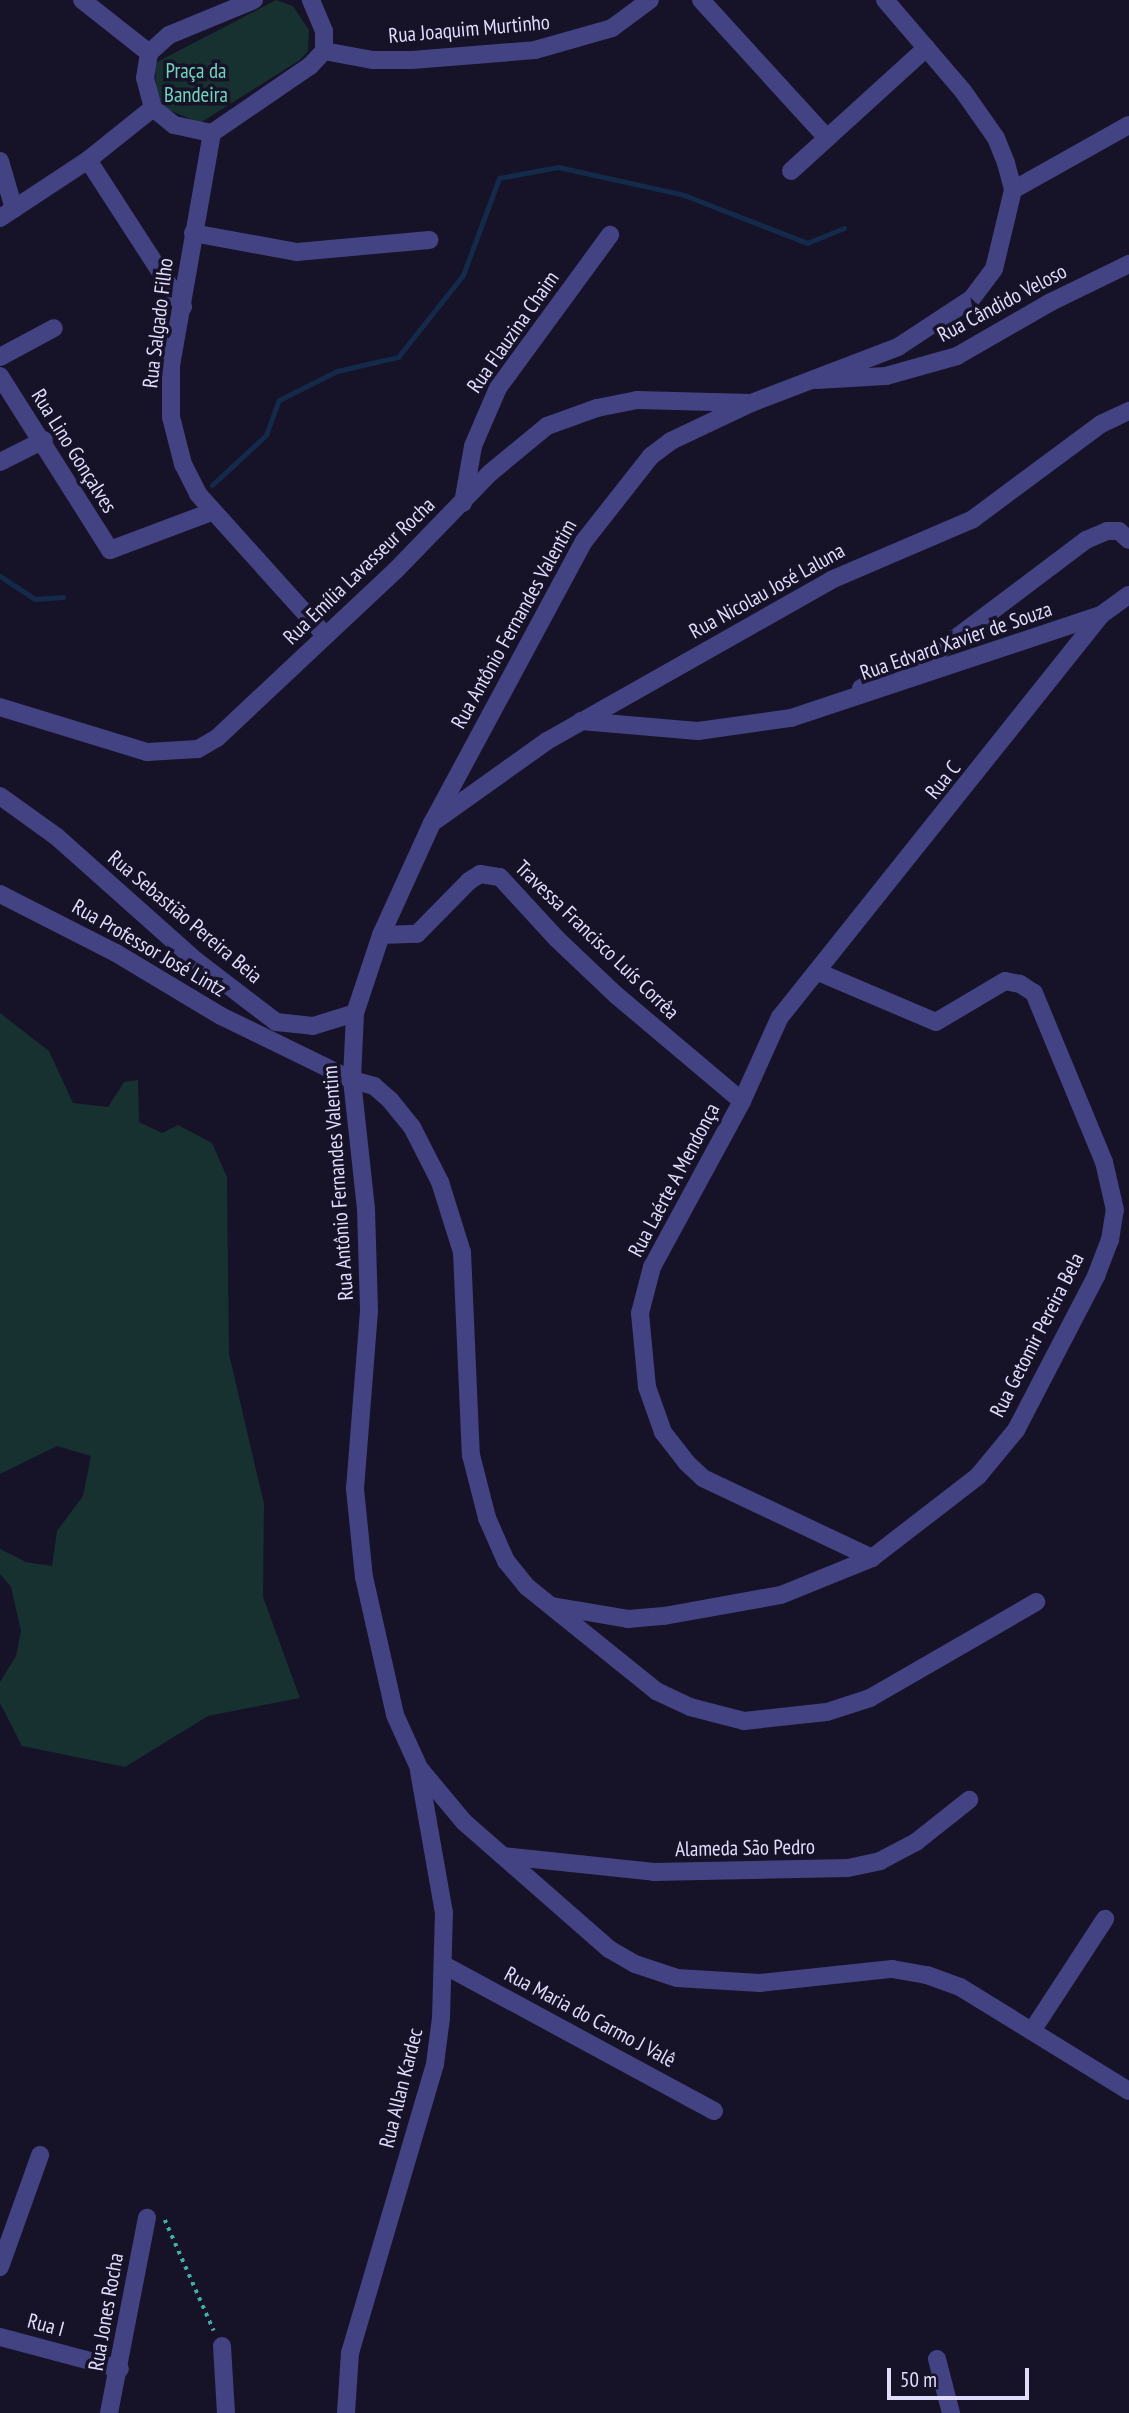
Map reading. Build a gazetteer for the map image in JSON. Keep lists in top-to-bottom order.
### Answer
{
  "streets": {
    "street": [
      "Rua Joaquim Murtinho",
      "Rua Cândido Veloso",
      "Rua Salgado Filho",
      "Rua Flauzina Chaim",
      "Rua Lino Gonçalves",
      "Rua Emília Lavasseur Rocha",
      "Rua Nicolau José Laluna",
      "Rua Antônio Fernandes Valentim",
      "Rua Edvard Xavier de Souza",
      "Rua C",
      "Rua Sebastião Pereira Beia",
      "Travessa Francisco Luís Corrêa",
      "Rua Professor José Lintz",
      "Rua Laérte A Mendonça",
      "Rua Getomir Pereira Bela",
      "Alameda São Pedro",
      "Rua Maria do Carmo J Valê",
      "Rua Allan Kardec",
      "Rua Jones Rocha",
      "Rua I"
    ]
  },
  "crossings": [
    ["Rua Cândido Veloso", "Rua Antônio Fernandes Valentim"],
    ["Rua Salgado Filho", "Rua Lino Gonçalves"],
    ["Rua Salgado Filho", "Rua Emília Lavasseur Rocha"],
    ["Rua Flauzina Chaim", "Rua Emília Lavasseur Rocha"],
    ["Rua Emília Lavasseur Rocha", "Rua Antônio Fernandes Valentim"],
    ["Rua Nicolau José Laluna", "Rua Antônio Fernandes Valentim"],
    ["Rua Nicolau José Laluna", "Rua Edvard Xavier de Souza"],
    ["Rua Antônio Fernandes Valentim", "Rua Sebastião Pereira Beia"],
    ["Rua Antônio Fernandes Valentim", "Travessa Francisco Luís Corrêa"],
    ["Rua Antônio Fernandes Valentim", "Rua Professor José Lintz"],
    ["Rua Antônio Fernandes Valentim", "Alameda São Pedro"],
    ["Rua Antônio Fernandes Valentim", "Rua Allan Kardec"],
    ["Rua Edvard Xavier de Souza", "Rua C"],
    ["Rua C", "Rua Laérte A Mendonça"],
    ["Rua C", "Rua Getomir Pereira Bela"],
    ["Travessa Francisco Luís Corrêa", "Rua Laérte A Mendonça"],
    ["Rua Professor José Lintz", "Rua Getomir Pereira Bela"],
    ["Rua Laérte A Mendonça", "Rua Getomir Pereira Bela"],
    ["Rua Maria do Carmo J Valê", "Rua Allan Kardec"],
    ["Rua Jones Rocha", "Rua I"]
  ],
  "parks": ["Praça da Bandeira"],
  "scale_bar": "50 m"
}
